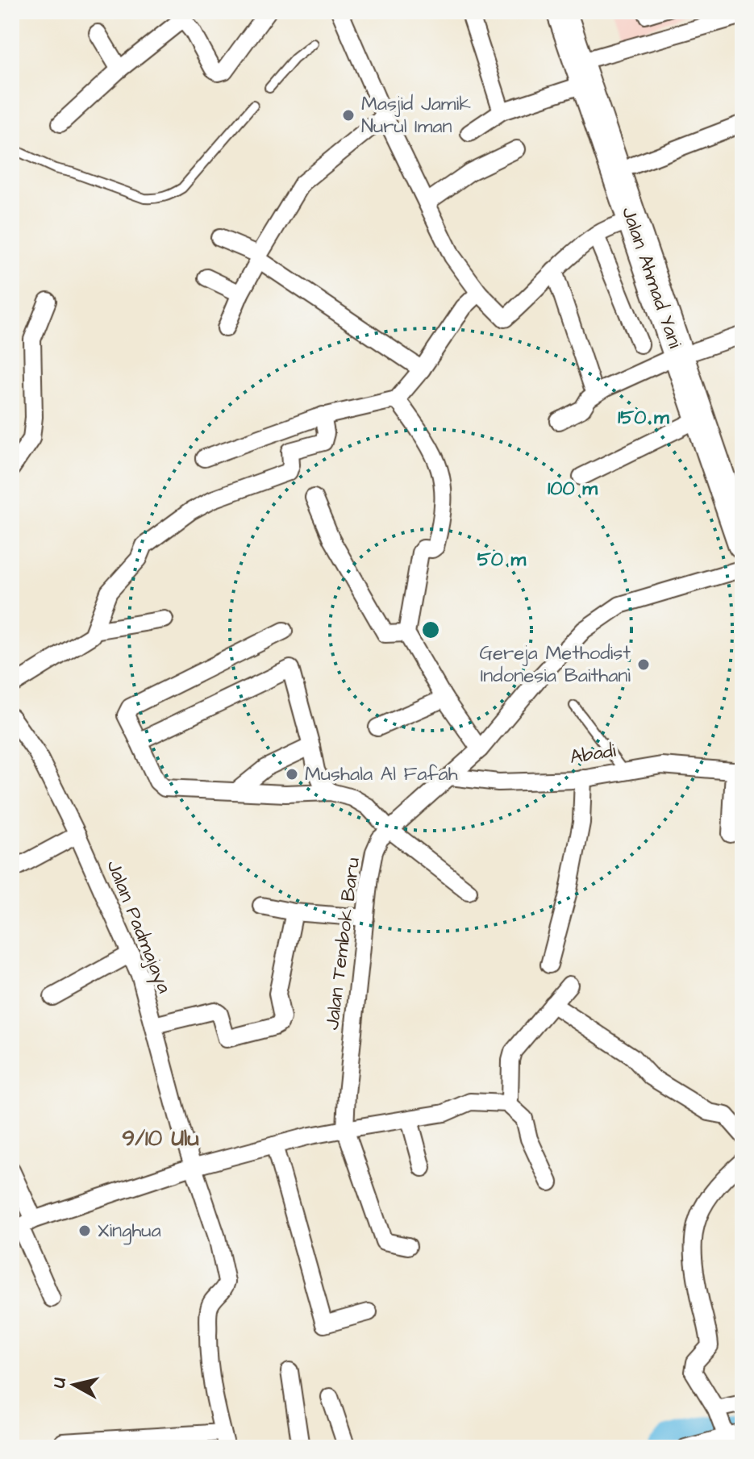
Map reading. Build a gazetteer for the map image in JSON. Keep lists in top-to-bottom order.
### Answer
{
  "streets": {
    "highway": ["Jalan Ahmad Yani"],
    "street": ["Abadi", "Jalan Padmajaya", "Jalan Tembok Baru"]
  },
  "crossings": [
    ["Abadi", "Jalan Tembok Baru"]
  ],
  "districts": ["9/10 Ulu"],
  "places": [
    "Masjid Jamik Nurul Iman",
    "Gereja Methodist Indonesia Baithani",
    "Mushala Al Fafah",
    "Xinghua"
  ],
  "north": "left",
  "rings": ["150 m", "100 m", "50 m"]
}
